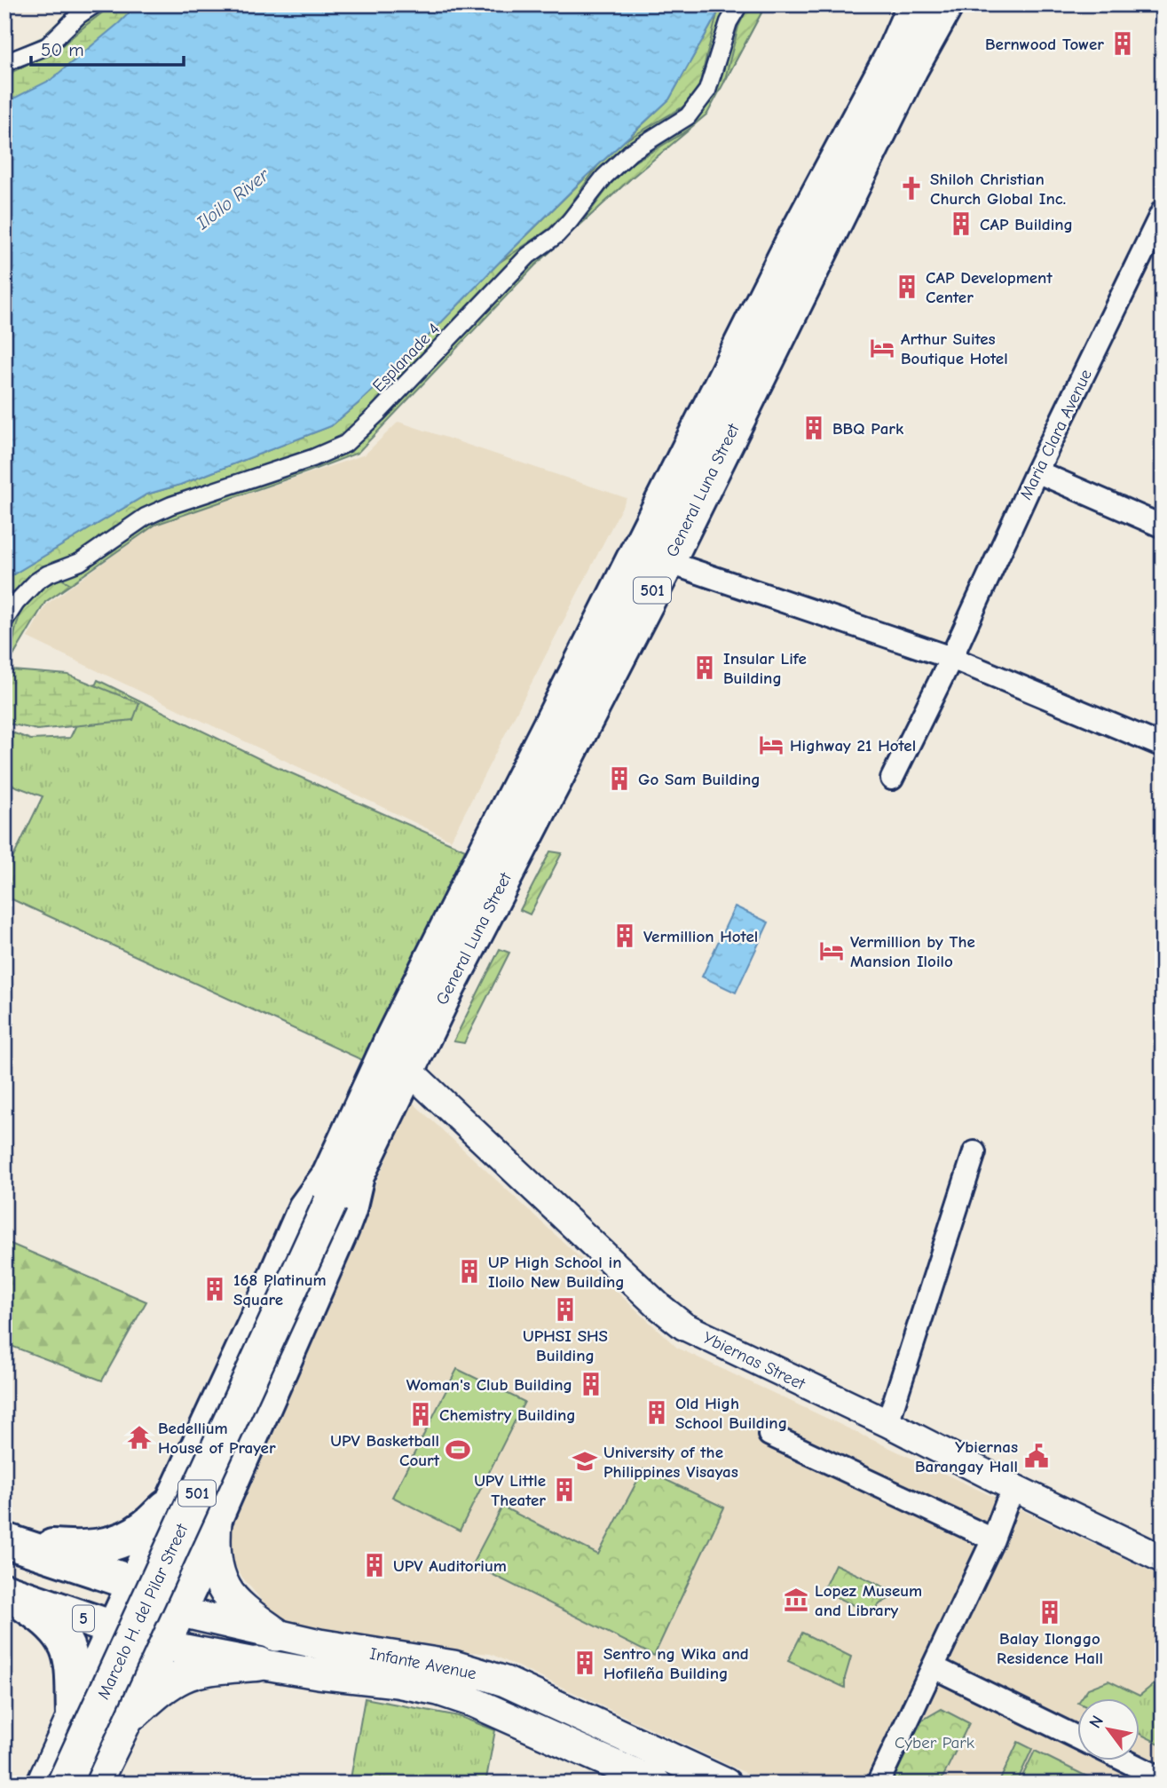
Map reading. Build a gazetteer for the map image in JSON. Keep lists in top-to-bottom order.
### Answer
{
  "streets": {
    "highway": [
      "General Luna Street",
      "501",
      "Marcelo H. del Pilar Street",
      "5"
    ],
    "main road": ["Infante Avenue"],
    "street": ["Esplanade 4", "Maria Clara Avenue", "Ybiernas Street"]
  },
  "crossings": [
    ["General Luna Street", "Ybiernas Street"],
    ["General Luna Street", "Marcelo H. del Pilar Street"],
    ["General Luna Street", "Infante Avenue"],
    ["Marcelo H. del Pilar Street", "5"],
    ["Marcelo H. del Pilar Street", "Infante Avenue"],
    ["5", "Infante Avenue"]
  ],
  "water": ["Iloilo River"],
  "parks": ["Cyber Park"],
  "places": {
    "building": [
      "Bernwood Tower",
      "CAP Building",
      "CAP Development Center",
      "BBQ Park",
      "Insular Life Building",
      "Go Sam Building",
      "Vermillion Hotel",
      "UP High School in Iloilo New Building",
      "168 Platinum Square",
      "UPHSI SHS Building",
      "Woman's Club Building",
      "Old High School Building",
      "Chemistry Building",
      "UPV Little Theater",
      "UPV Auditorium",
      "Balay Ilonggo Residence Hall",
      "Sentro ng Wika and Hofileña Building"
    ],
    "church": ["Shiloh Christian Church Global Inc."],
    "hotel": ["Arthur Suites Boutique Hotel", "Highway 21 Hotel", "Vermillion by The Mansion Iloilo"],
    "temple": ["Bedellium House of Prayer"],
    "sports": ["UPV Basketball Court"],
    "public building": ["Ybiernas Barangay Hall"],
    "school or university": ["University of the Philippines Visayas"],
    "museum": ["Lopez Museum and Library"]
  },
  "scale_bar": "50 m",
  "north": "top left"
}
